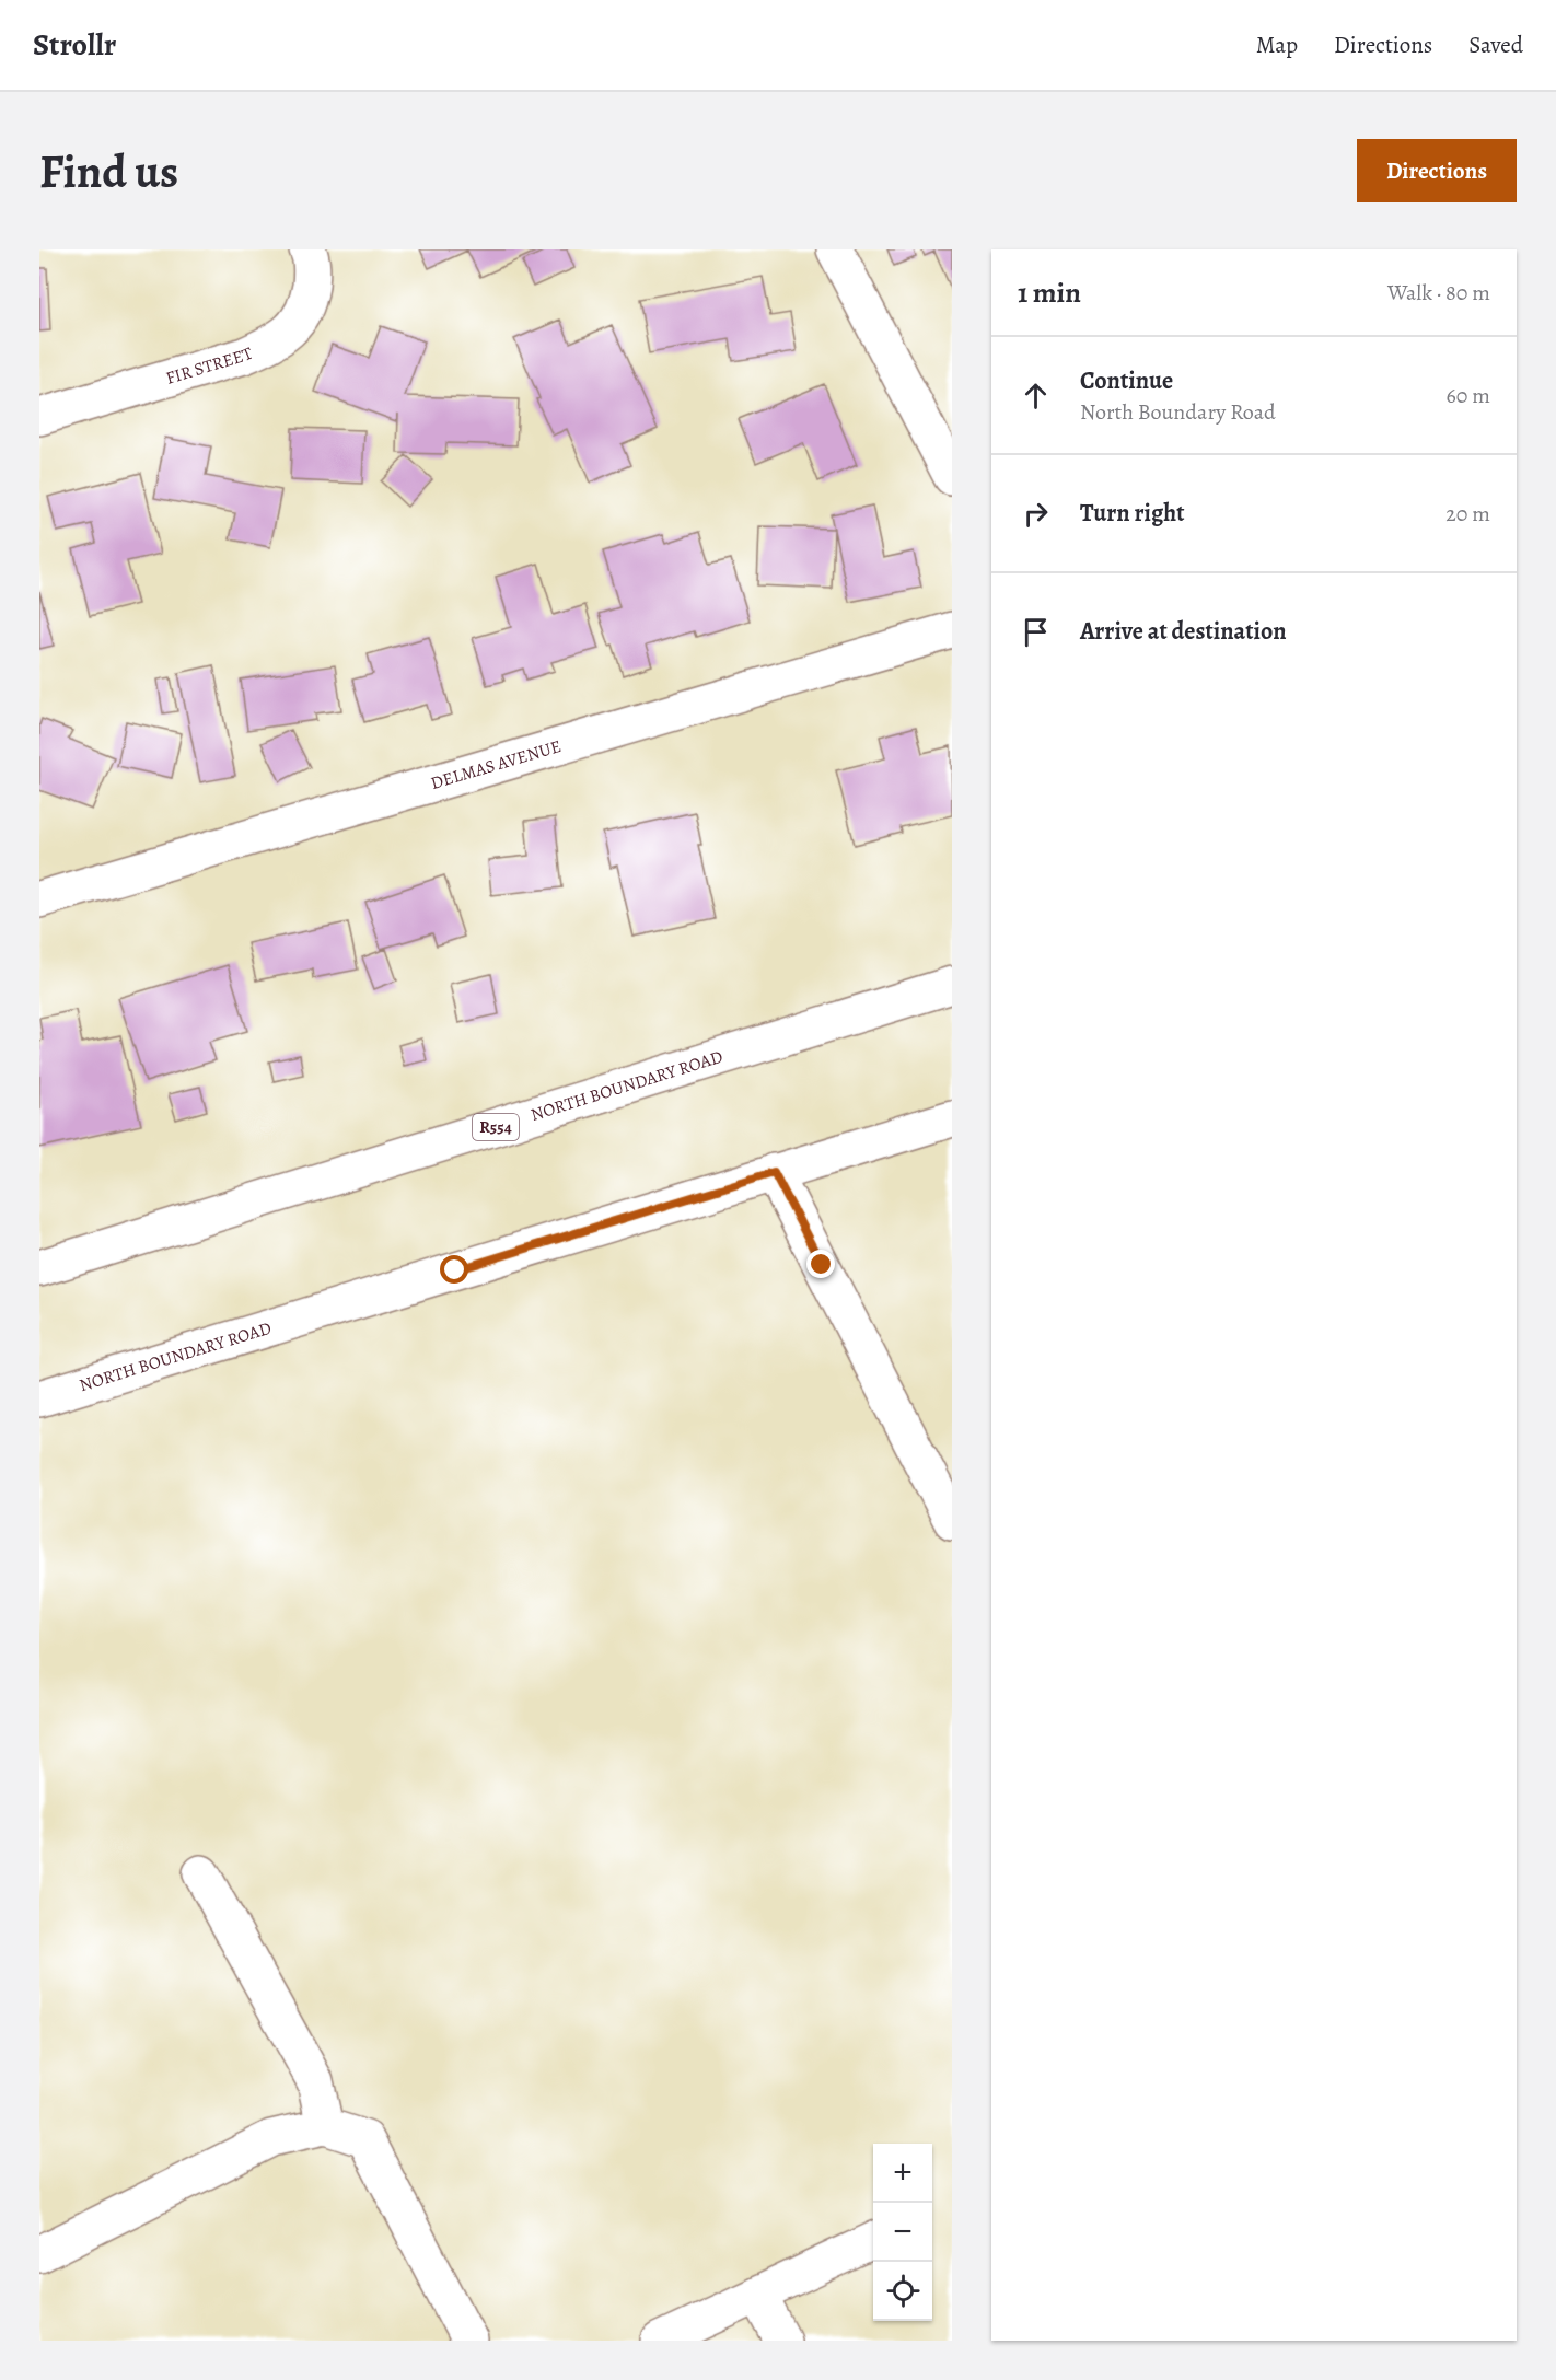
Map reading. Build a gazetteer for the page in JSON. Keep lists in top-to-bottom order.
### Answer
{
  "streets": {
    "street": [
      "FIR STREET",
      "DELMAS AVENUE",
      "NORTH BOUNDARY ROAD",
      "R554"
    ]
  },
  "page": {
    "header": "Strollr",
    "nav": ["Map", "Directions", "Saved"],
    "buttons": "Directions",
    "title": "Find us",
    "heading": ["1 min", "Walk · 80 m"],
    "list": [
      ["Continue", "North Boundary Road", "60 m"],
      ["Turn right", "20 m"],
      "Arrive at destination"
    ],
    "map_buttons": ["+", "−"]
  }
}
